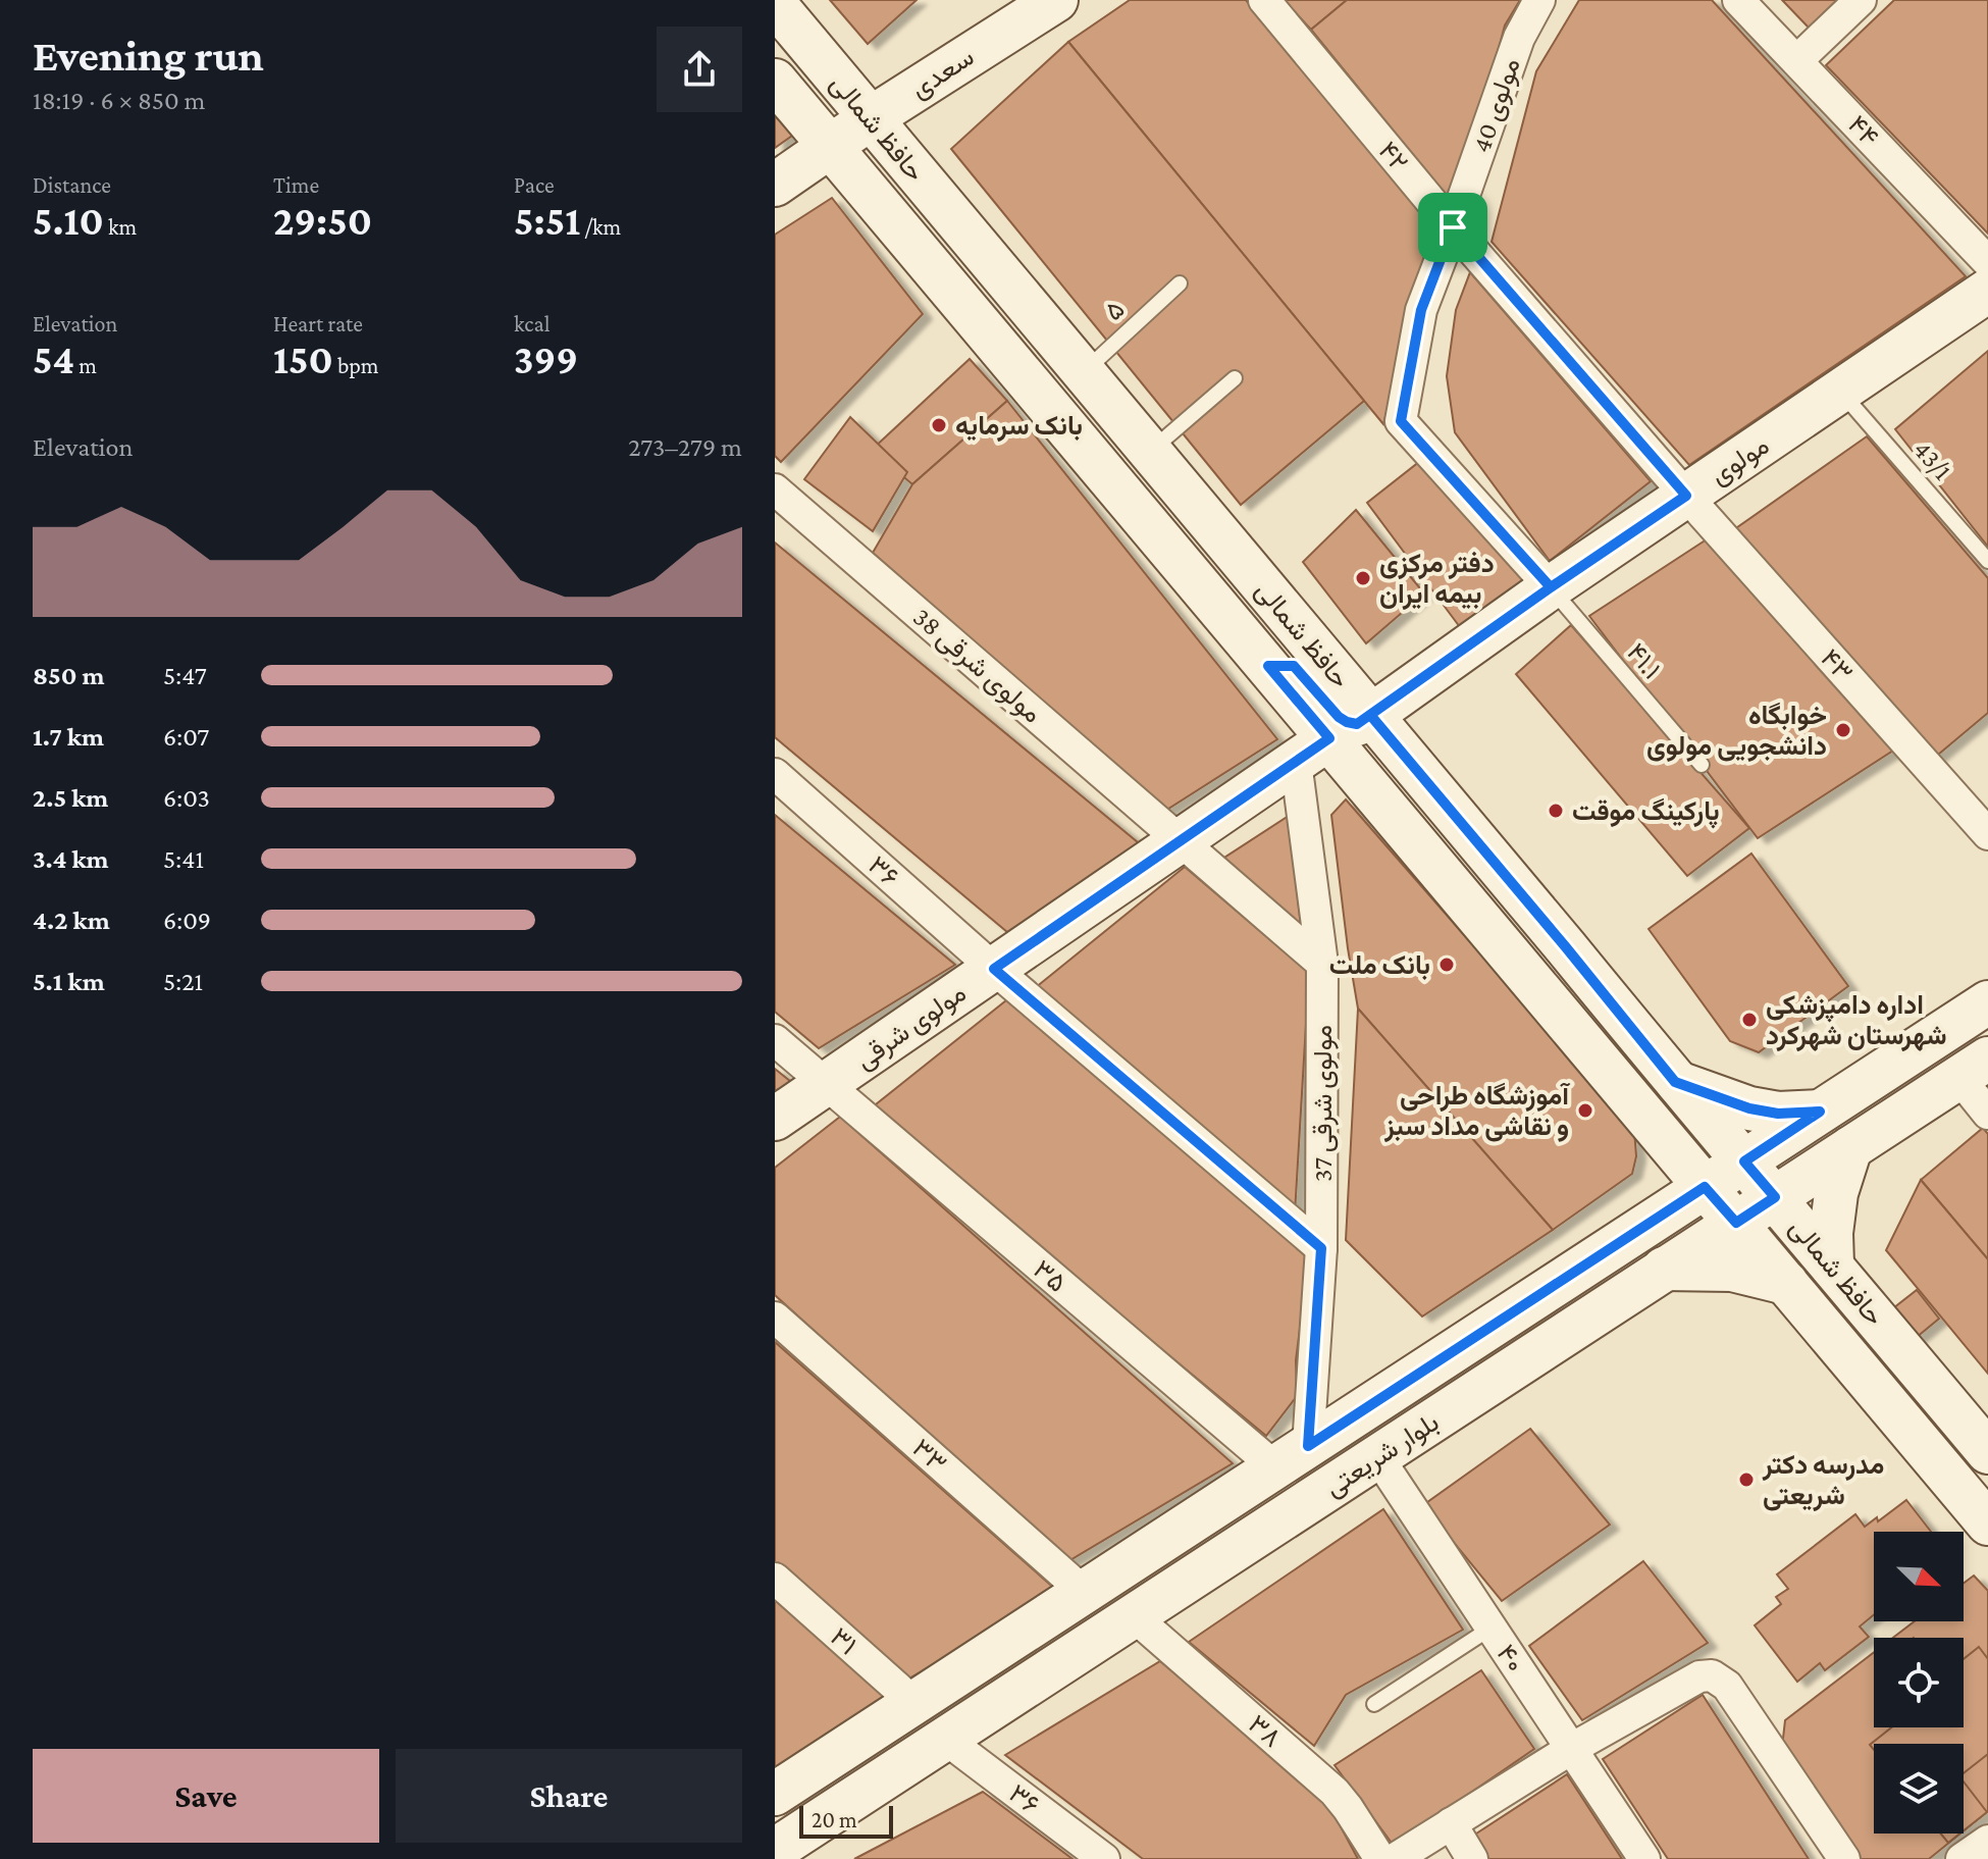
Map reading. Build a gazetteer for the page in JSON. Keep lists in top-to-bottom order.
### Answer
{
  "streets": {
    "main road": [
      "سعدی",
      "حافظ شمالی",
      "مولوی",
      "مولوی شرقی",
      "بلوار شریعتی"
    ],
    "street": [
      "مولوی 40",
      "۴۴",
      "۴۲",
      "مولوی شرقی 38",
      "۴۳",
      "۳۶",
      "مولوی شرقی 37",
      "۳۵",
      "۳۳",
      "۳۱",
      "۴۰",
      "۳۸"
    ],
    "lane": ["۵", "43/1", "۴۱.۱"]
  },
  "crossings": [
    ["سعدی", "حافظ شمالی"],
    ["مولوی 40", "۴۲"],
    ["مولوی 40", "مولوی"],
    ["مولوی 40", "۴۱.۱"],
    ["حافظ شمالی", "۵"],
    ["حافظ شمالی", "مولوی"],
    ["حافظ شمالی", "مولوی شرقی"],
    ["حافظ شمالی", "مولوی شرقی 37"],
    ["حافظ شمالی", "بلوار شریعتی"],
    ["۴۲", "مولوی"],
    ["۴۲", "۴۳"],
    ["مولوی", "43/1"],
    ["مولوی", "۴۱.۱"],
    ["مولوی", "۴۳"],
    ["مولوی شرقی 38", "مولوی شرقی"],
    ["مولوی شرقی 38", "مولوی شرقی 37"],
    ["۳۶", "مولوی شرقی"],
    ["۳۶", "مولوی شرقی 37"],
    ["۳۶", "بلوار شریعتی"],
    ["مولوی شرقی", "مولوی شرقی 37"],
    ["مولوی شرقی", "۳۵"],
    ["مولوی شرقی 37", "۳۵"],
    ["مولوی شرقی 37", "بلوار شریعتی"],
    ["۳۵", "بلوار شریعتی"],
    ["بلوار شریعتی", "۳۳"],
    ["بلوار شریعتی", "۳۱"],
    ["بلوار شریعتی", "۴۰"],
    ["بلوار شریعتی", "۳۸"]
  ],
  "places": [
    "بانک سرمایه",
    "دفتر مرکزی بیمه ایران",
    "خوابگاه دانشجویی مولوی",
    "پارکینگ موقت",
    "بانک ملت",
    "اداره دامپزشکی شهرستان شهرکرد",
    "آموزشگاه طراحی و نقاشی مداد سبز",
    "مدرسه دکتر شریعتی"
  ],
  "scale_bar": "20 m",
  "north": "bottom right",
  "page": {
    "heading": ["Evening run", "18:19 · 6 × 850 m"],
    "stats": [
      ["Distance", "5.10 km"],
      ["Time", "29:50"],
      ["Pace", "5:51 /km"],
      ["Elevation", "54 m"],
      ["Heart rate", "150 bpm"],
      ["kcal", "399"]
    ],
    "chart": ["Elevation", "273–279 m"],
    "list": [
      {
        "name": "850 m",
        "note": "5:47"
      },
      {
        "name": "1.7 km",
        "note": "6:07"
      },
      {
        "name": "2.5 km",
        "note": "6:03"
      },
      {
        "name": "3.4 km",
        "note": "5:41"
      },
      {
        "name": "4.2 km",
        "note": "6:09"
      },
      {
        "name": "5.1 km",
        "note": "5:21"
      }
    ],
    "buttons": ["Save", "Share"],
    "scale": "20 m"
  }
}
